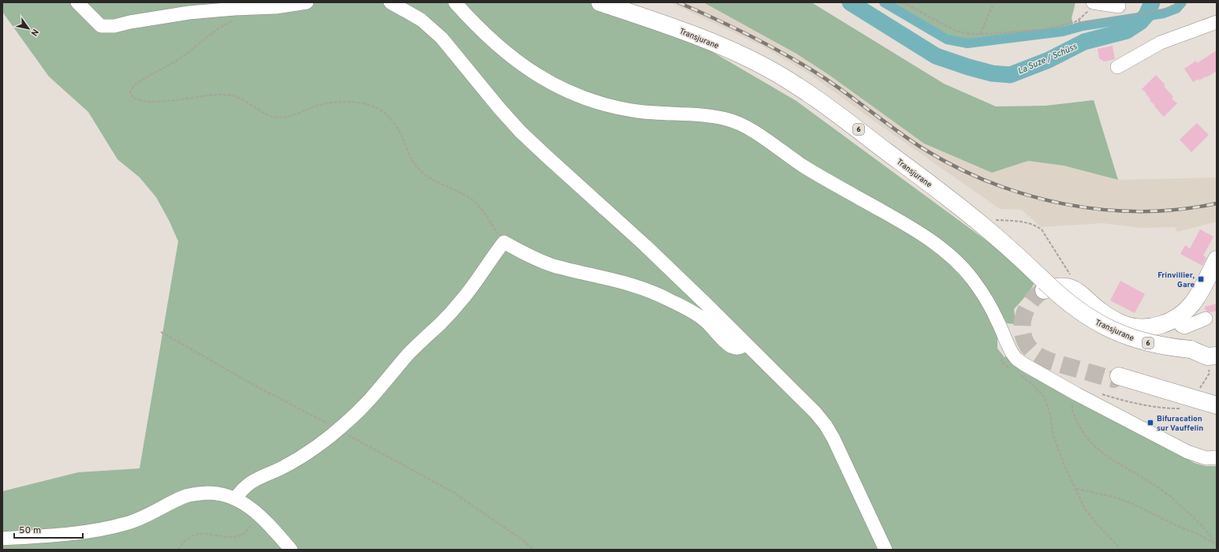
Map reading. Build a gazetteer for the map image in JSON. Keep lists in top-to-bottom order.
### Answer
{
  "streets": {
    "main road": ["Transjurane", "6"]
  },
  "water": ["La Suze / Schüss"],
  "places": {
    "transit": ["Frinvillier, Gare", "Bifuracation sur Vauffelin"]
  },
  "scale_bar": "50 m",
  "north": "bottom right"
}
